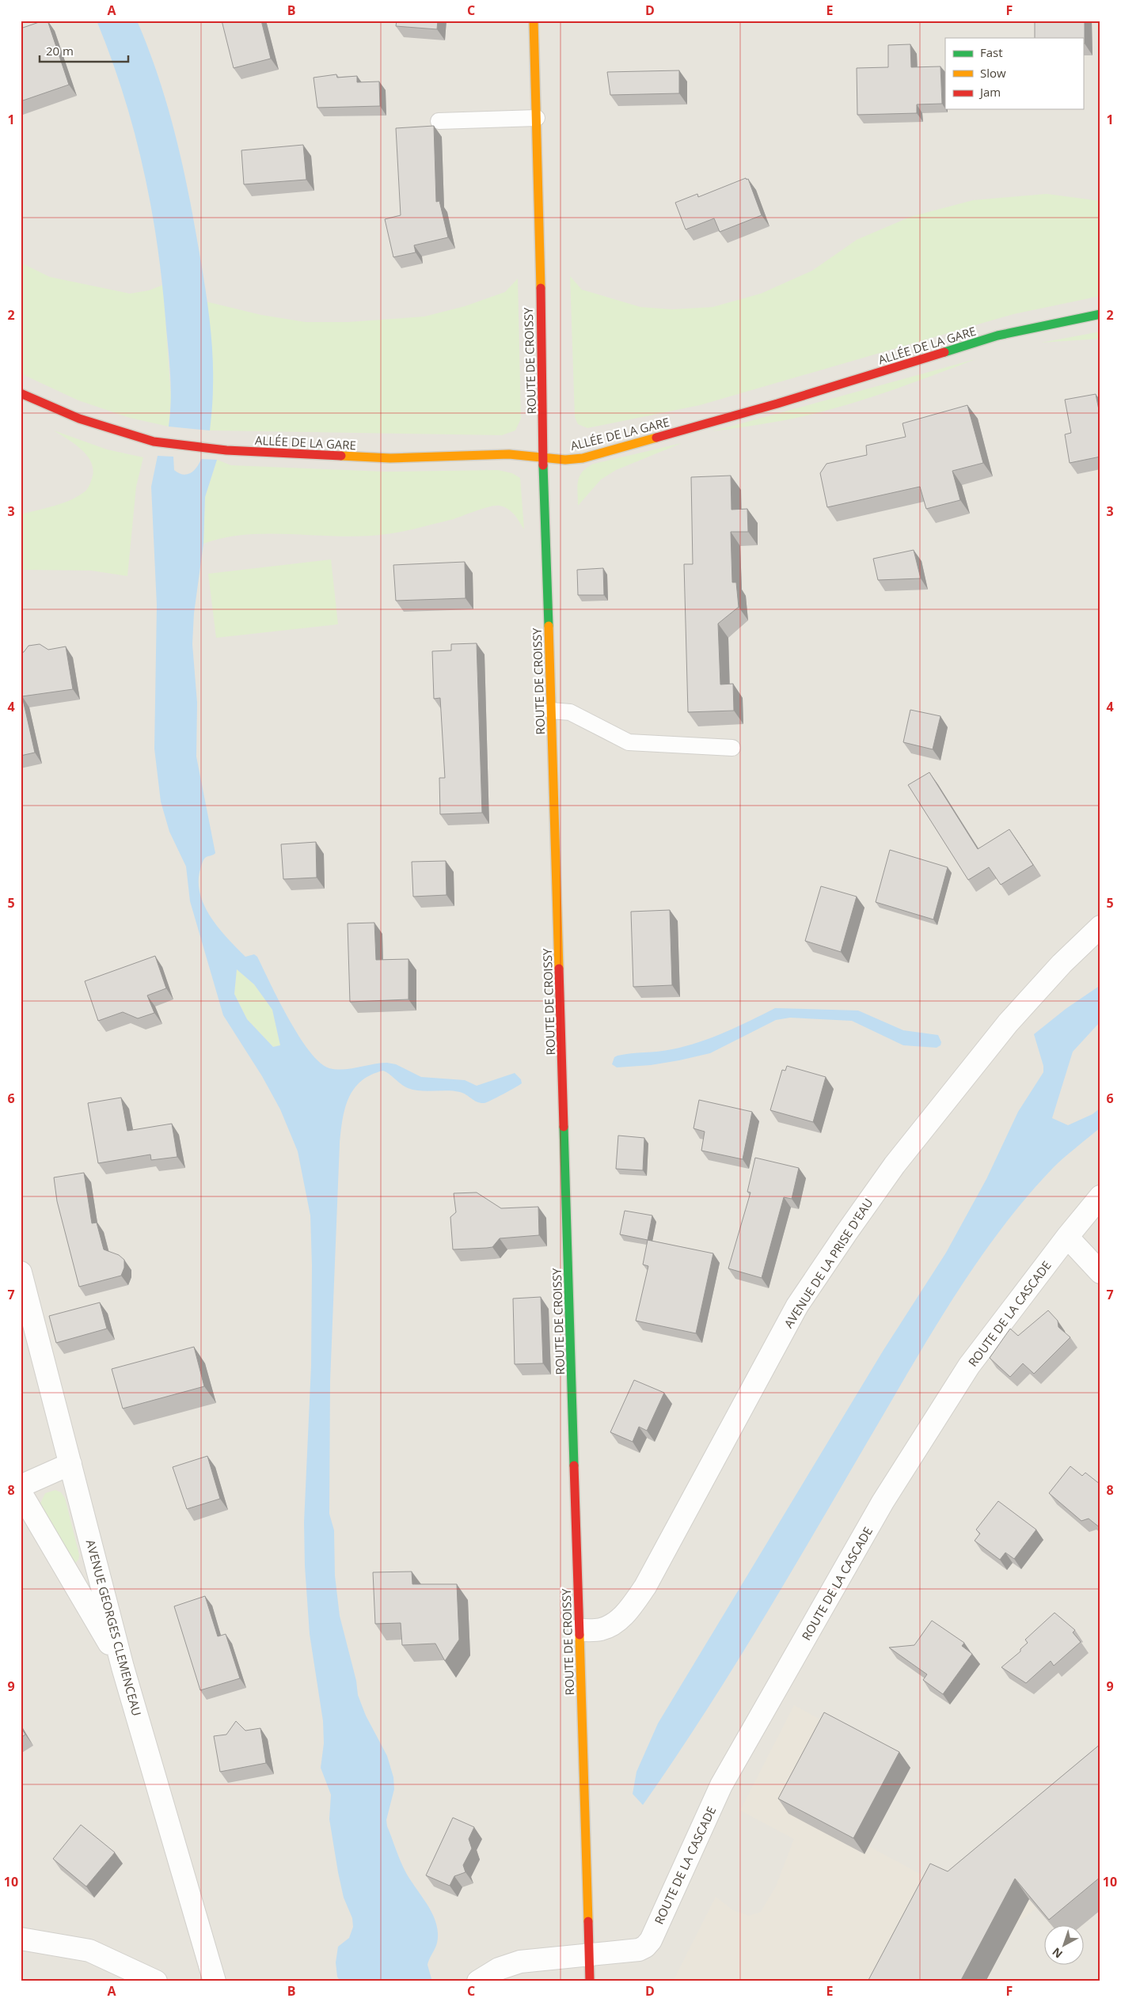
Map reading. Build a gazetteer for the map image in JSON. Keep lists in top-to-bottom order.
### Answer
{
  "streets": {
    "main road": ["ALLÉE DE LA GARE", "ROUTE DE CROISSY"],
    "street": ["AVENUE DE LA PRISE D'EAU", "ROUTE DE LA CASCADE", "AVENUE GEORGES CLEMENCEAU"]
  },
  "crossings": [
    ["ALLÉE DE LA GARE", "ROUTE DE CROISSY"],
    ["ROUTE DE CROISSY", "AVENUE DE LA PRISE D'EAU"],
    ["ROUTE DE CROISSY", "ROUTE DE LA CASCADE"]
  ],
  "legend": ["Fast", "Slow", "Jam"],
  "scale_bar": "20 m",
  "north": "bottom left",
  "grid": {
    "columns": [
      "A",
      "B",
      "C",
      "D",
      "E",
      "F"
    ],
    "rows": [
      "1",
      "2",
      "3",
      "4",
      "5",
      "6",
      "7",
      "8",
      "9",
      "10"
    ]
  }
}
